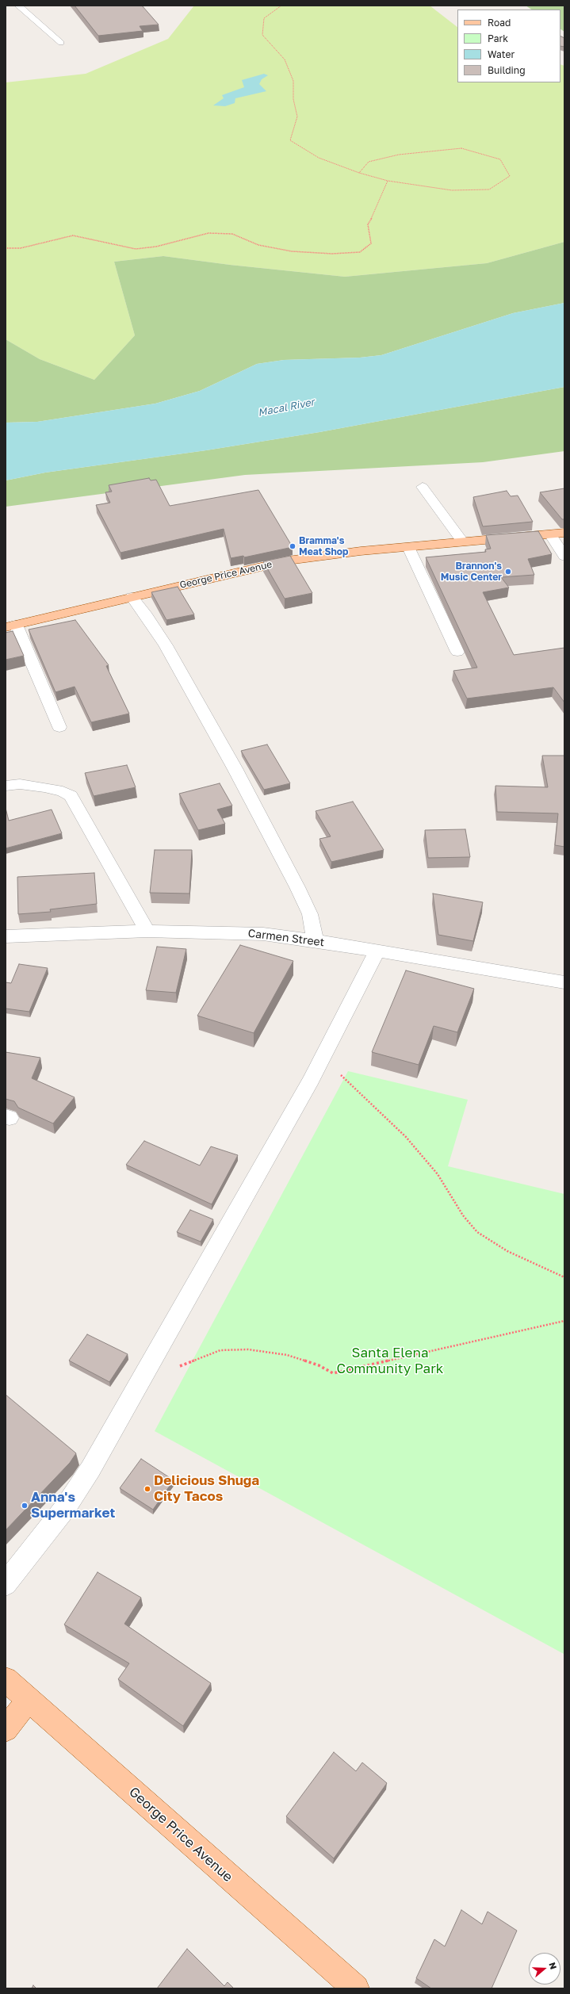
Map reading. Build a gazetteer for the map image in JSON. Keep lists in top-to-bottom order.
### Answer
{
  "streets": {
    "main road": ["George Price Avenue"],
    "street": ["Carmen Street"]
  },
  "water": ["Macal River"],
  "parks": ["Santa Elena Community Park"],
  "places": [
    "Bramma's Meat Shop",
    "Brannon's Music Center",
    "Delicious Shuga City Tacos",
    "Anna's Supermarket"
  ],
  "legend": [
    "Road",
    "Park",
    "Water",
    "Building"
  ],
  "north": "right"
}
